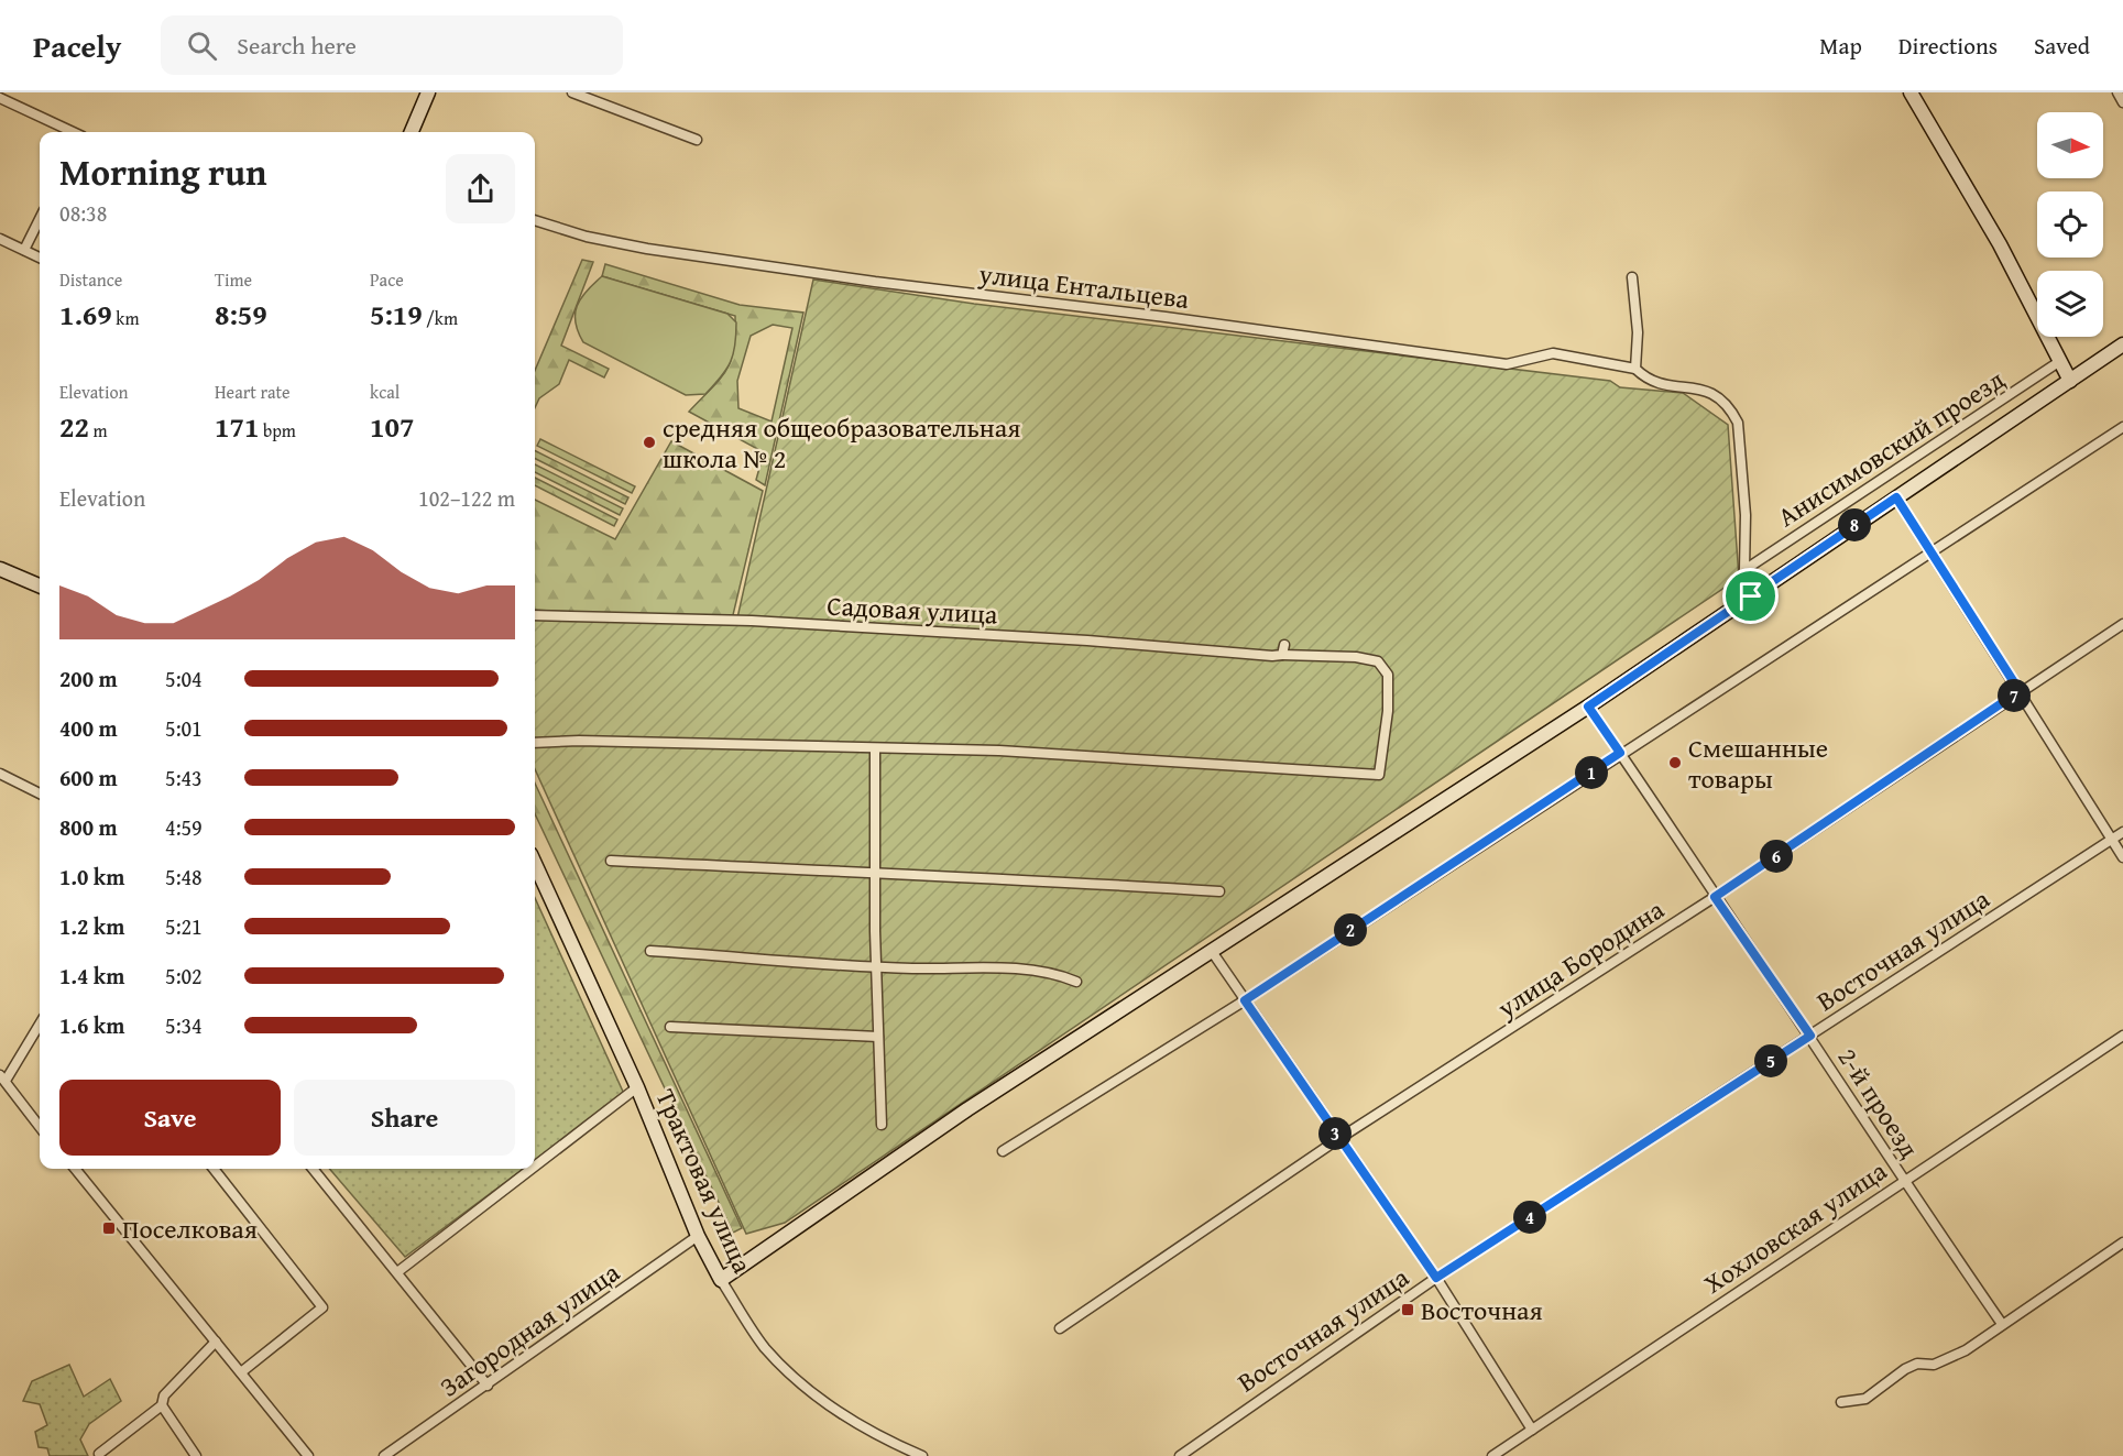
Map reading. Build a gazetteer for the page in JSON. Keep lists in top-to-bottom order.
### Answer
{
  "streets": {
    "street": [
      "улица Ентальцева",
      "Анисимовский проезд",
      "Садовая улица",
      "Восточная улица",
      "улица Бородина",
      "2-й проезд",
      "Трактовая улица",
      "Хохловская улица",
      "Загородная улица"
    ]
  },
  "crossings": [
    ["Восточная улица", "2-й проезд"],
    ["улица Бородина", "2-й проезд"],
    ["2-й проезд", "Хохловская улица"],
    ["Трактовая улица", "Загородная улица"]
  ],
  "places": {
    "other": ["средняя общеобразовательная школа № 2", "Смешанные товары"],
    "transit": ["Поселковая", "Восточная"]
  },
  "north": "right",
  "page": {
    "header": "Pacely",
    "search": "Search here",
    "nav": ["Map", "Directions", "Saved"],
    "heading": ["Morning run", "08:38"],
    "stats": [
      ["Distance", "1.69 km"],
      ["Time", "8:59"],
      ["Pace", "5:19 /km"],
      ["Elevation", "22 m"],
      ["Heart rate", "171 bpm"],
      ["kcal", "107"]
    ],
    "chart": ["Elevation", "102–122 m"],
    "pins": [
      "8",
      "7",
      "1",
      "6",
      "2",
      "5",
      "3",
      "4"
    ],
    "list": [
      {
        "name": "200 m",
        "note": "5:04"
      },
      {
        "name": "400 m",
        "note": "5:01"
      },
      {
        "name": "600 m",
        "note": "5:43"
      },
      {
        "name": "800 m",
        "note": "4:59"
      },
      {
        "name": "1.0 km",
        "note": "5:48"
      },
      {
        "name": "1.2 km",
        "note": "5:21"
      },
      {
        "name": "1.4 km",
        "note": "5:02"
      },
      {
        "name": "1.6 km",
        "note": "5:34"
      }
    ],
    "buttons": ["Save", "Share"]
  }
}
